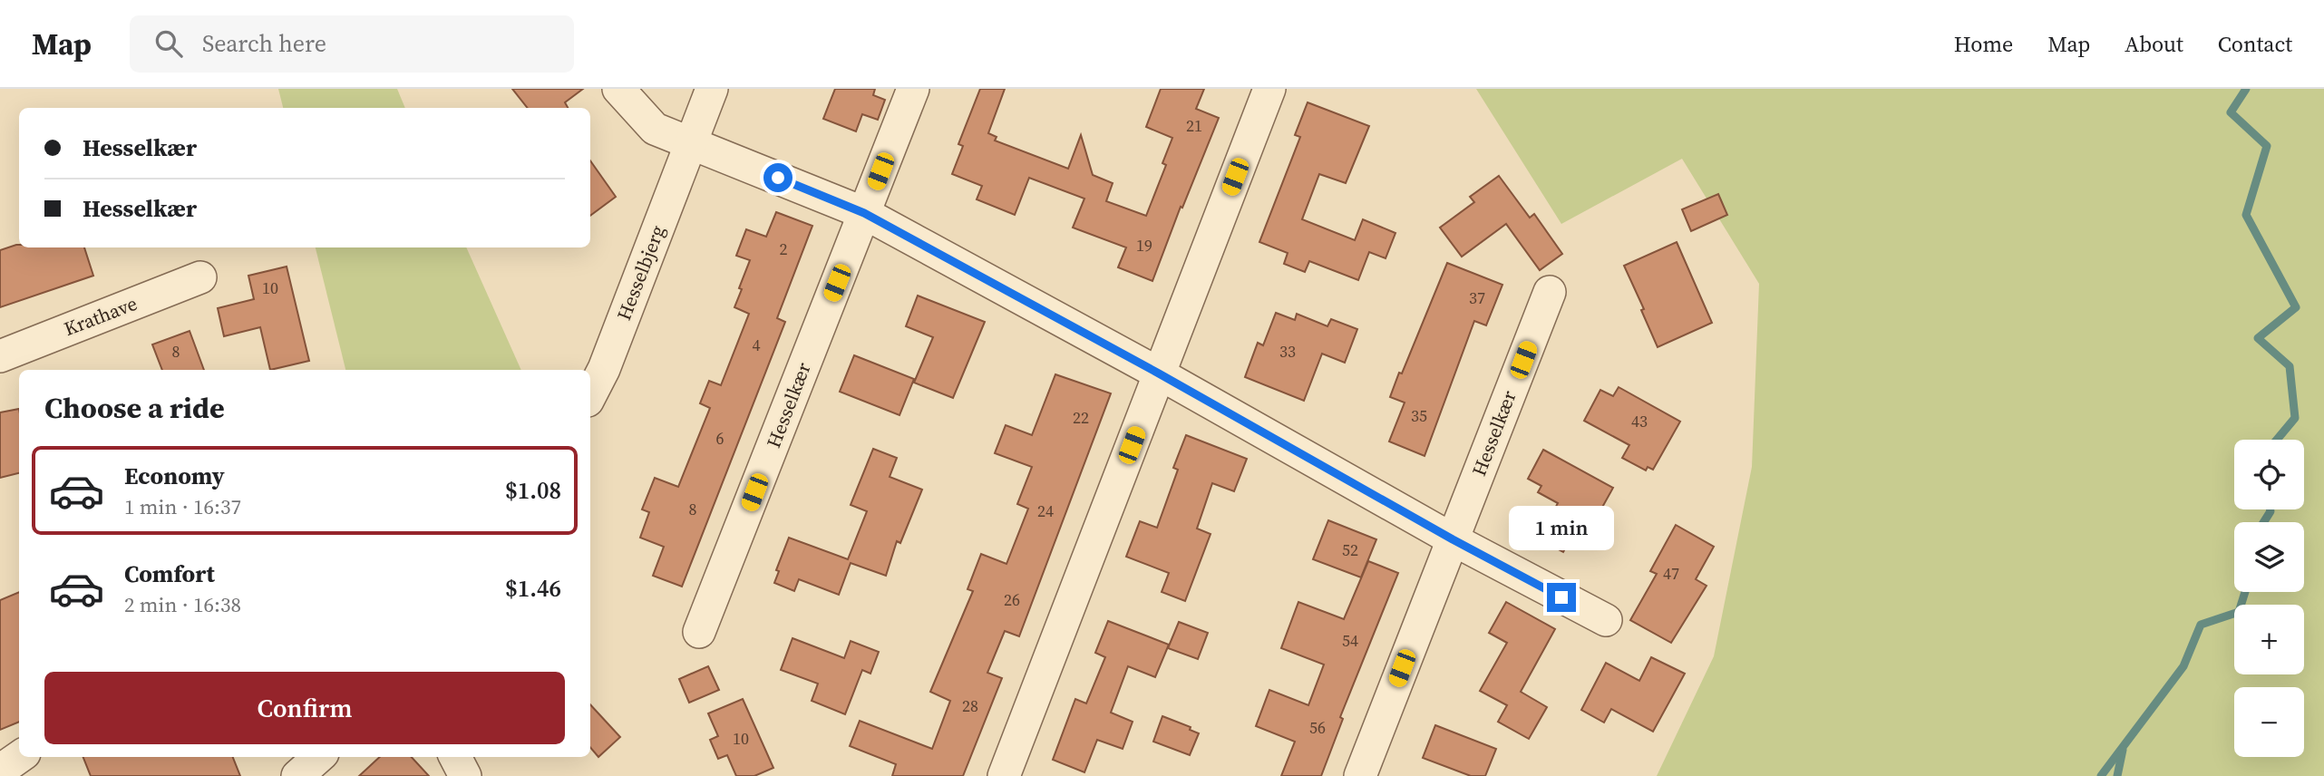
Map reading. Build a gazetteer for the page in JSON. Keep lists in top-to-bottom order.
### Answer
{
  "streets": {
    "street": ["Hesselbjerg", "Krathave", "Hesselkær"]
  },
  "house_numbers": [
    "21",
    "19",
    "2",
    "10",
    "37",
    "4",
    "8",
    "33",
    "35",
    "22",
    "43",
    "6",
    "8",
    "24",
    "52",
    "47",
    "26",
    "54",
    "28",
    "56",
    "10"
  ],
  "page": {
    "header": "Map",
    "search": "Search here",
    "nav": [
      "Home",
      "Map",
      "About",
      "Contact"
    ],
    "banner": ["Hesselkær", "Hesselkær"],
    "heading": "Choose a ride",
    "map_buttons": ["+", "−"],
    "list": [
      {
        "name": "Economy",
        "note": "1 min · 16:37",
        "value": "$1.08"
      },
      {
        "name": "Comfort",
        "note": "2 min · 16:38",
        "value": "$1.46"
      }
    ],
    "bubble": "1 min",
    "buttons": "Confirm"
  }
}
